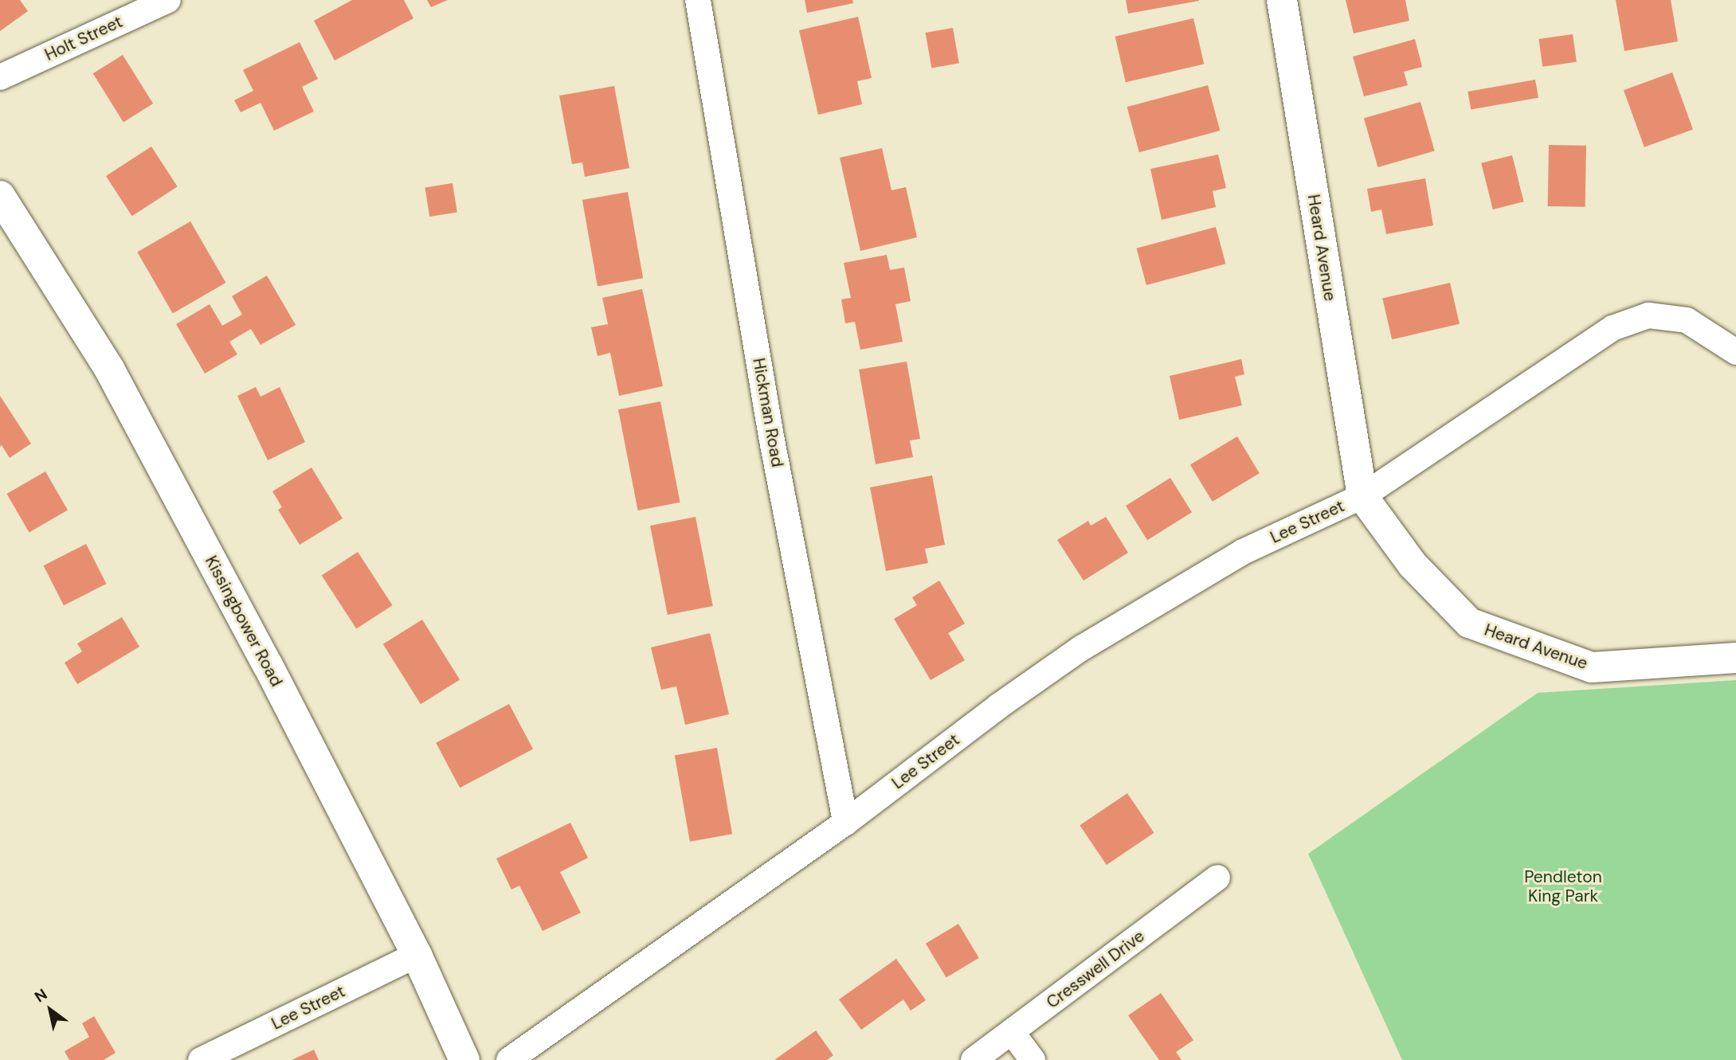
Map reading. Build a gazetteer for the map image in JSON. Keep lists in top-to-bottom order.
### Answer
{
  "streets": {
    "street": [
      "Holt Street",
      "Heard Avenue",
      "Hickman Road",
      "Lee Street",
      "Kissingbower Road",
      "Cresswell Drive"
    ]
  },
  "crossings": [
    ["Heard Avenue", "Lee Street"],
    ["Hickman Road", "Lee Street"],
    ["Lee Street", "Kissingbower Road"]
  ],
  "parks": ["Pendleton King Park"],
  "north": "top left"
}
